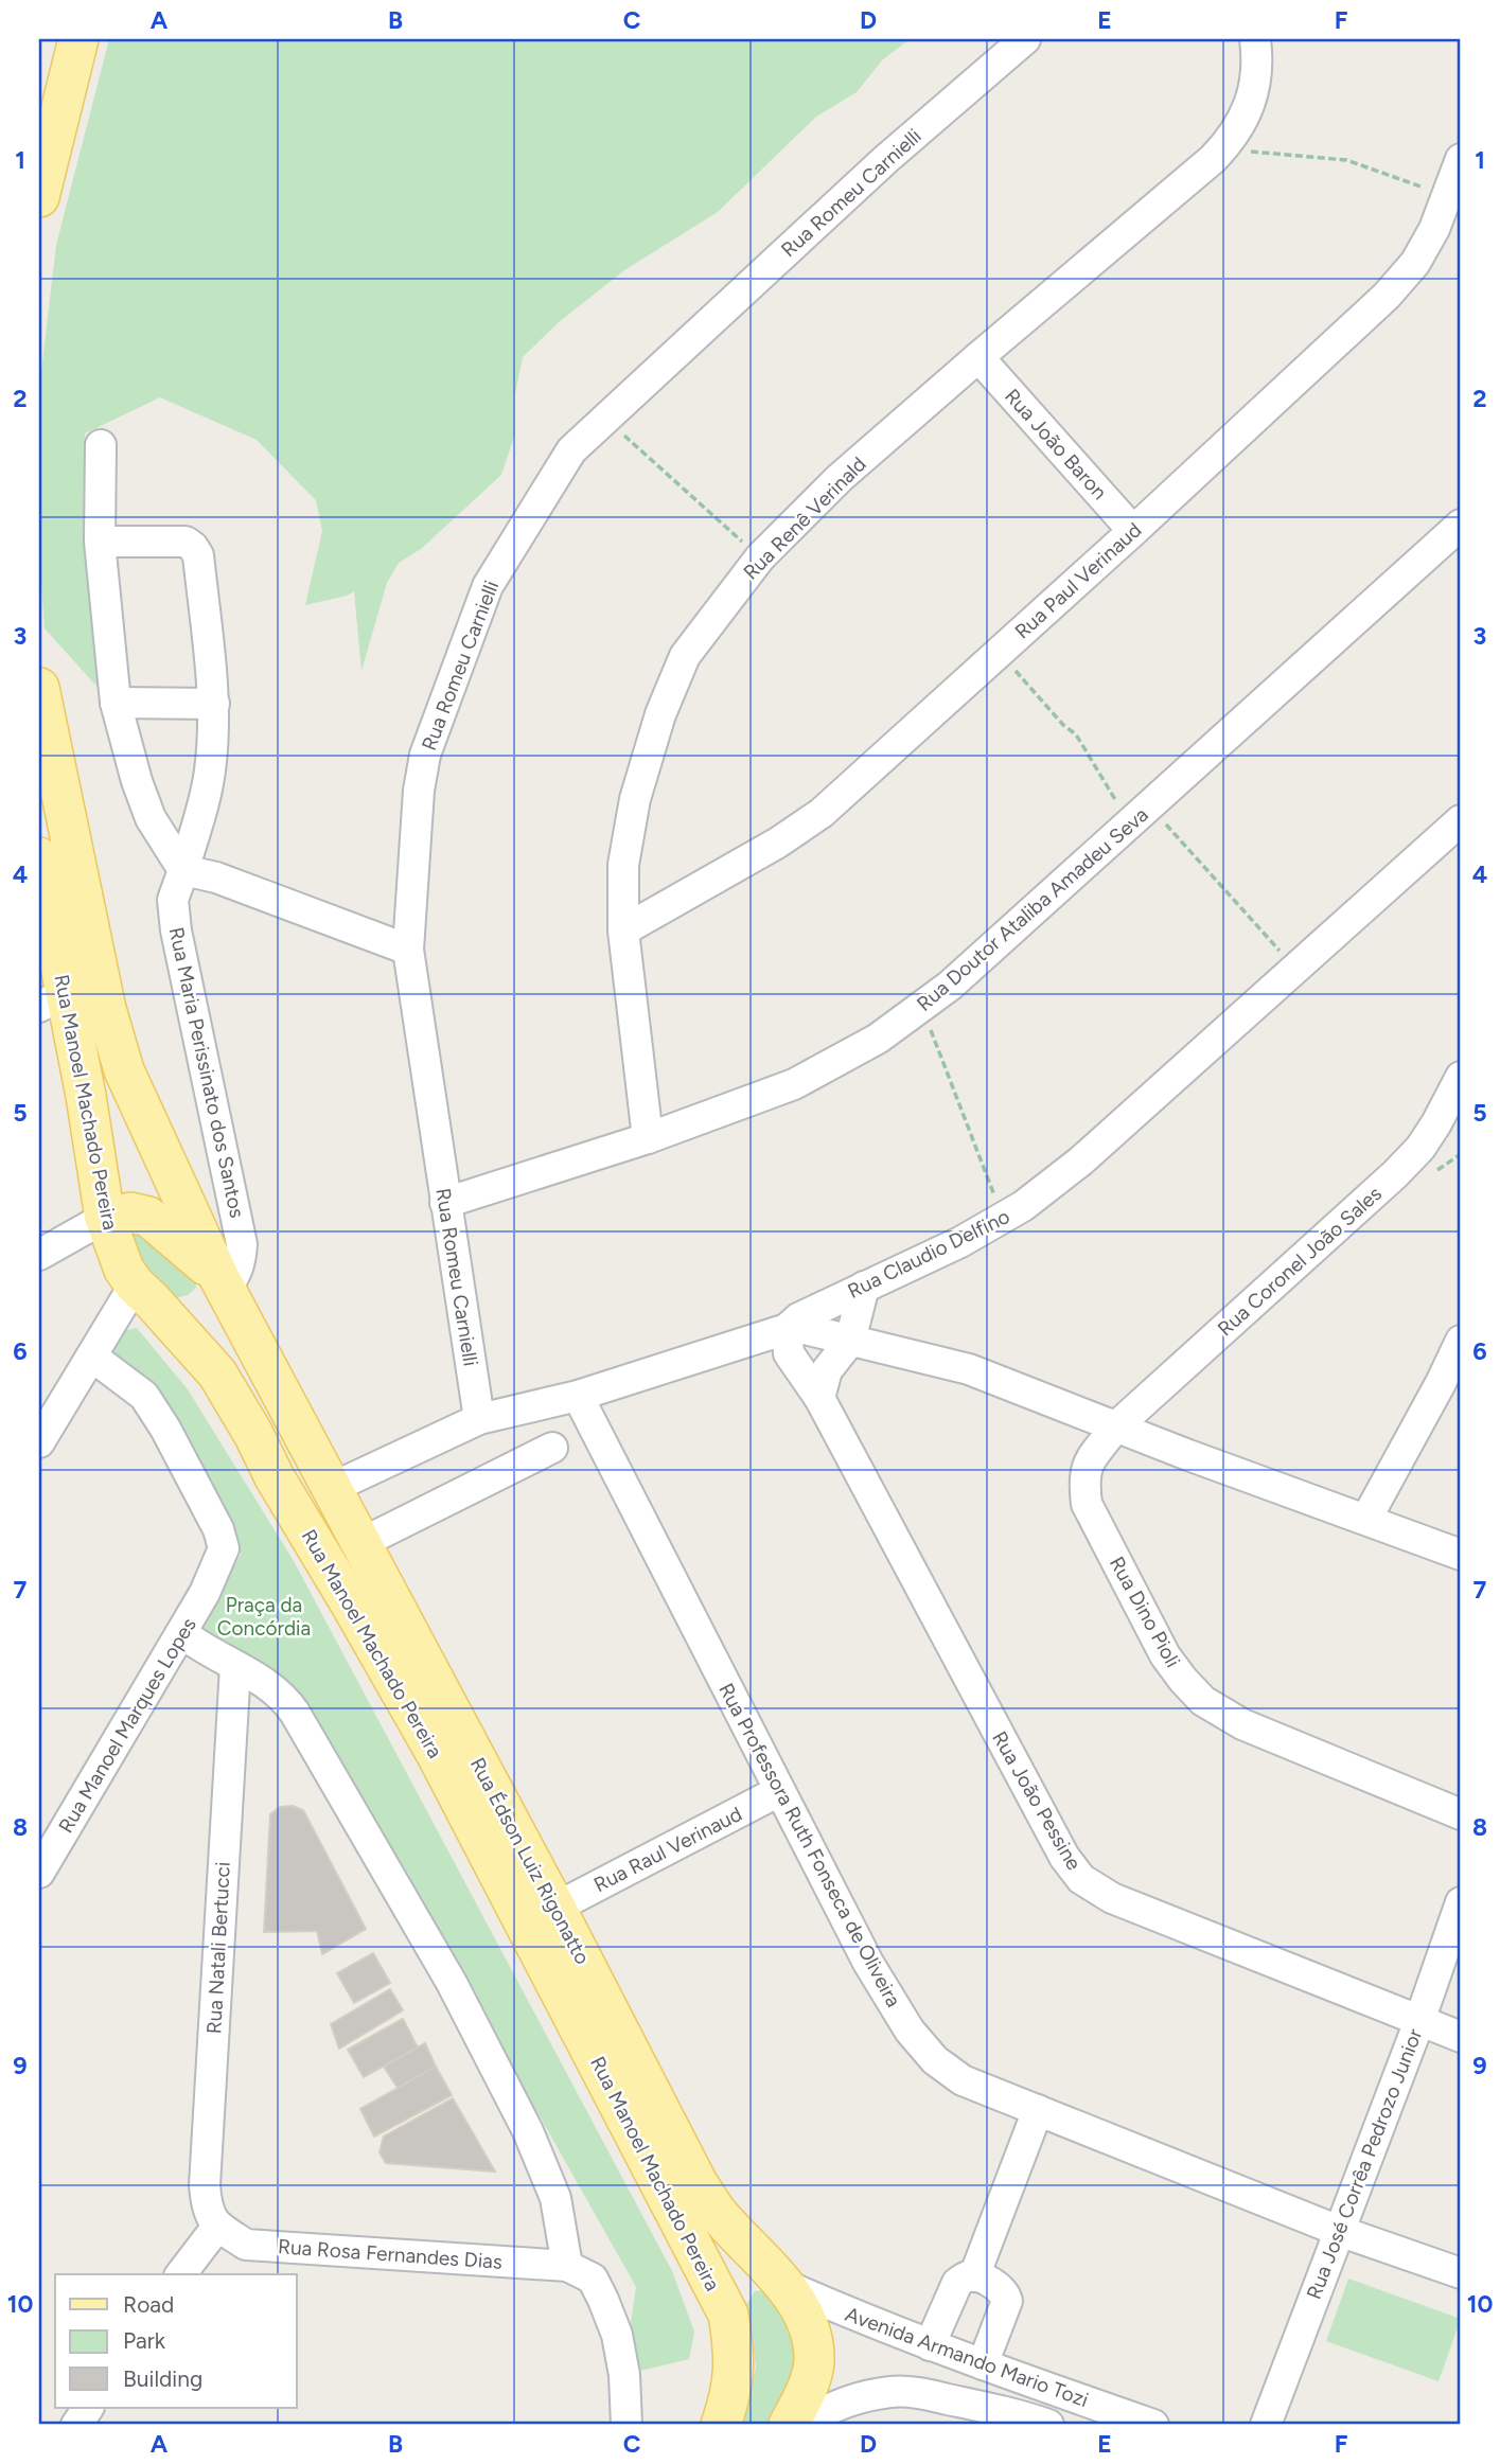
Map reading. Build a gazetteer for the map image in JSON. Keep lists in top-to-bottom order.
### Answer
{
  "streets": {
    "main road": ["Rua Manoel Machado Pereira", "Rua Édson Luiz Rigonatto"],
    "street": [
      "Rua Romeu Carnielli",
      "Rua João Baron",
      "Rua Renê Verinald",
      "Rua Paul Verinaud",
      "Rua Doutor Ataliba Amadeu Seva",
      "Rua Maria Perissinato dos Santos",
      "Rua Claudio Delfino",
      "Rua Coronel João Sales",
      "Rua Dino Pioli",
      "Rua Manoel Marques Lopes",
      "Rua João Pessine",
      "Rua Professora Ruth Fonseca de Oliveira",
      "Rua Raul Verinaud",
      "Rua Natali Bertucci",
      "Rua José Corrêa Pedrozo Junior",
      "Rua Rosa Fernandes Dias",
      "Avenida Armando Mario Tozi"
    ]
  },
  "crossings": [
    ["Rua Romeu Carnielli", "Rua Doutor Ataliba Amadeu Seva"],
    ["Rua Romeu Carnielli", "Rua Claudio Delfino"],
    ["Rua João Baron", "Rua Renê Verinald"],
    ["Rua João Baron", "Rua Paul Verinaud"],
    ["Rua Renê Verinald", "Rua Paul Verinaud"],
    ["Rua Renê Verinald", "Rua Doutor Ataliba Amadeu Seva"],
    ["Rua Maria Perissinato dos Santos", "Rua Manoel Machado Pereira"],
    ["Rua Maria Perissinato dos Santos", "Rua Édson Luiz Rigonatto"],
    ["Rua Manoel Machado Pereira", "Rua Édson Luiz Rigonatto"],
    ["Rua Claudio Delfino", "Rua João Pessine"],
    ["Rua Claudio Delfino", "Rua Professora Ruth Fonseca de Oliveira"],
    ["Rua Claudio Delfino", "Rua Édson Luiz Rigonatto"],
    ["Rua Coronel João Sales", "Rua Dino Pioli"],
    ["Rua João Pessine", "Rua José Corrêa Pedrozo Junior"],
    ["Rua Professora Ruth Fonseca de Oliveira", "Rua Raul Verinaud"],
    ["Rua Professora Ruth Fonseca de Oliveira", "Rua José Corrêa Pedrozo Junior"],
    ["Rua Raul Verinaud", "Rua Édson Luiz Rigonatto"],
    ["Rua Édson Luiz Rigonatto", "Avenida Armando Mario Tozi"],
    ["Rua Natali Bertucci", "Rua Rosa Fernandes Dias"]
  ],
  "parks": ["Praça da Concórdia"],
  "legend": ["Road", "Park", "Building"],
  "grid": {
    "columns": [
      "A",
      "B",
      "C",
      "D",
      "E",
      "F"
    ],
    "rows": [
      "1",
      "2",
      "3",
      "4",
      "5",
      "6",
      "7",
      "8",
      "9",
      "10"
    ]
  }
}
